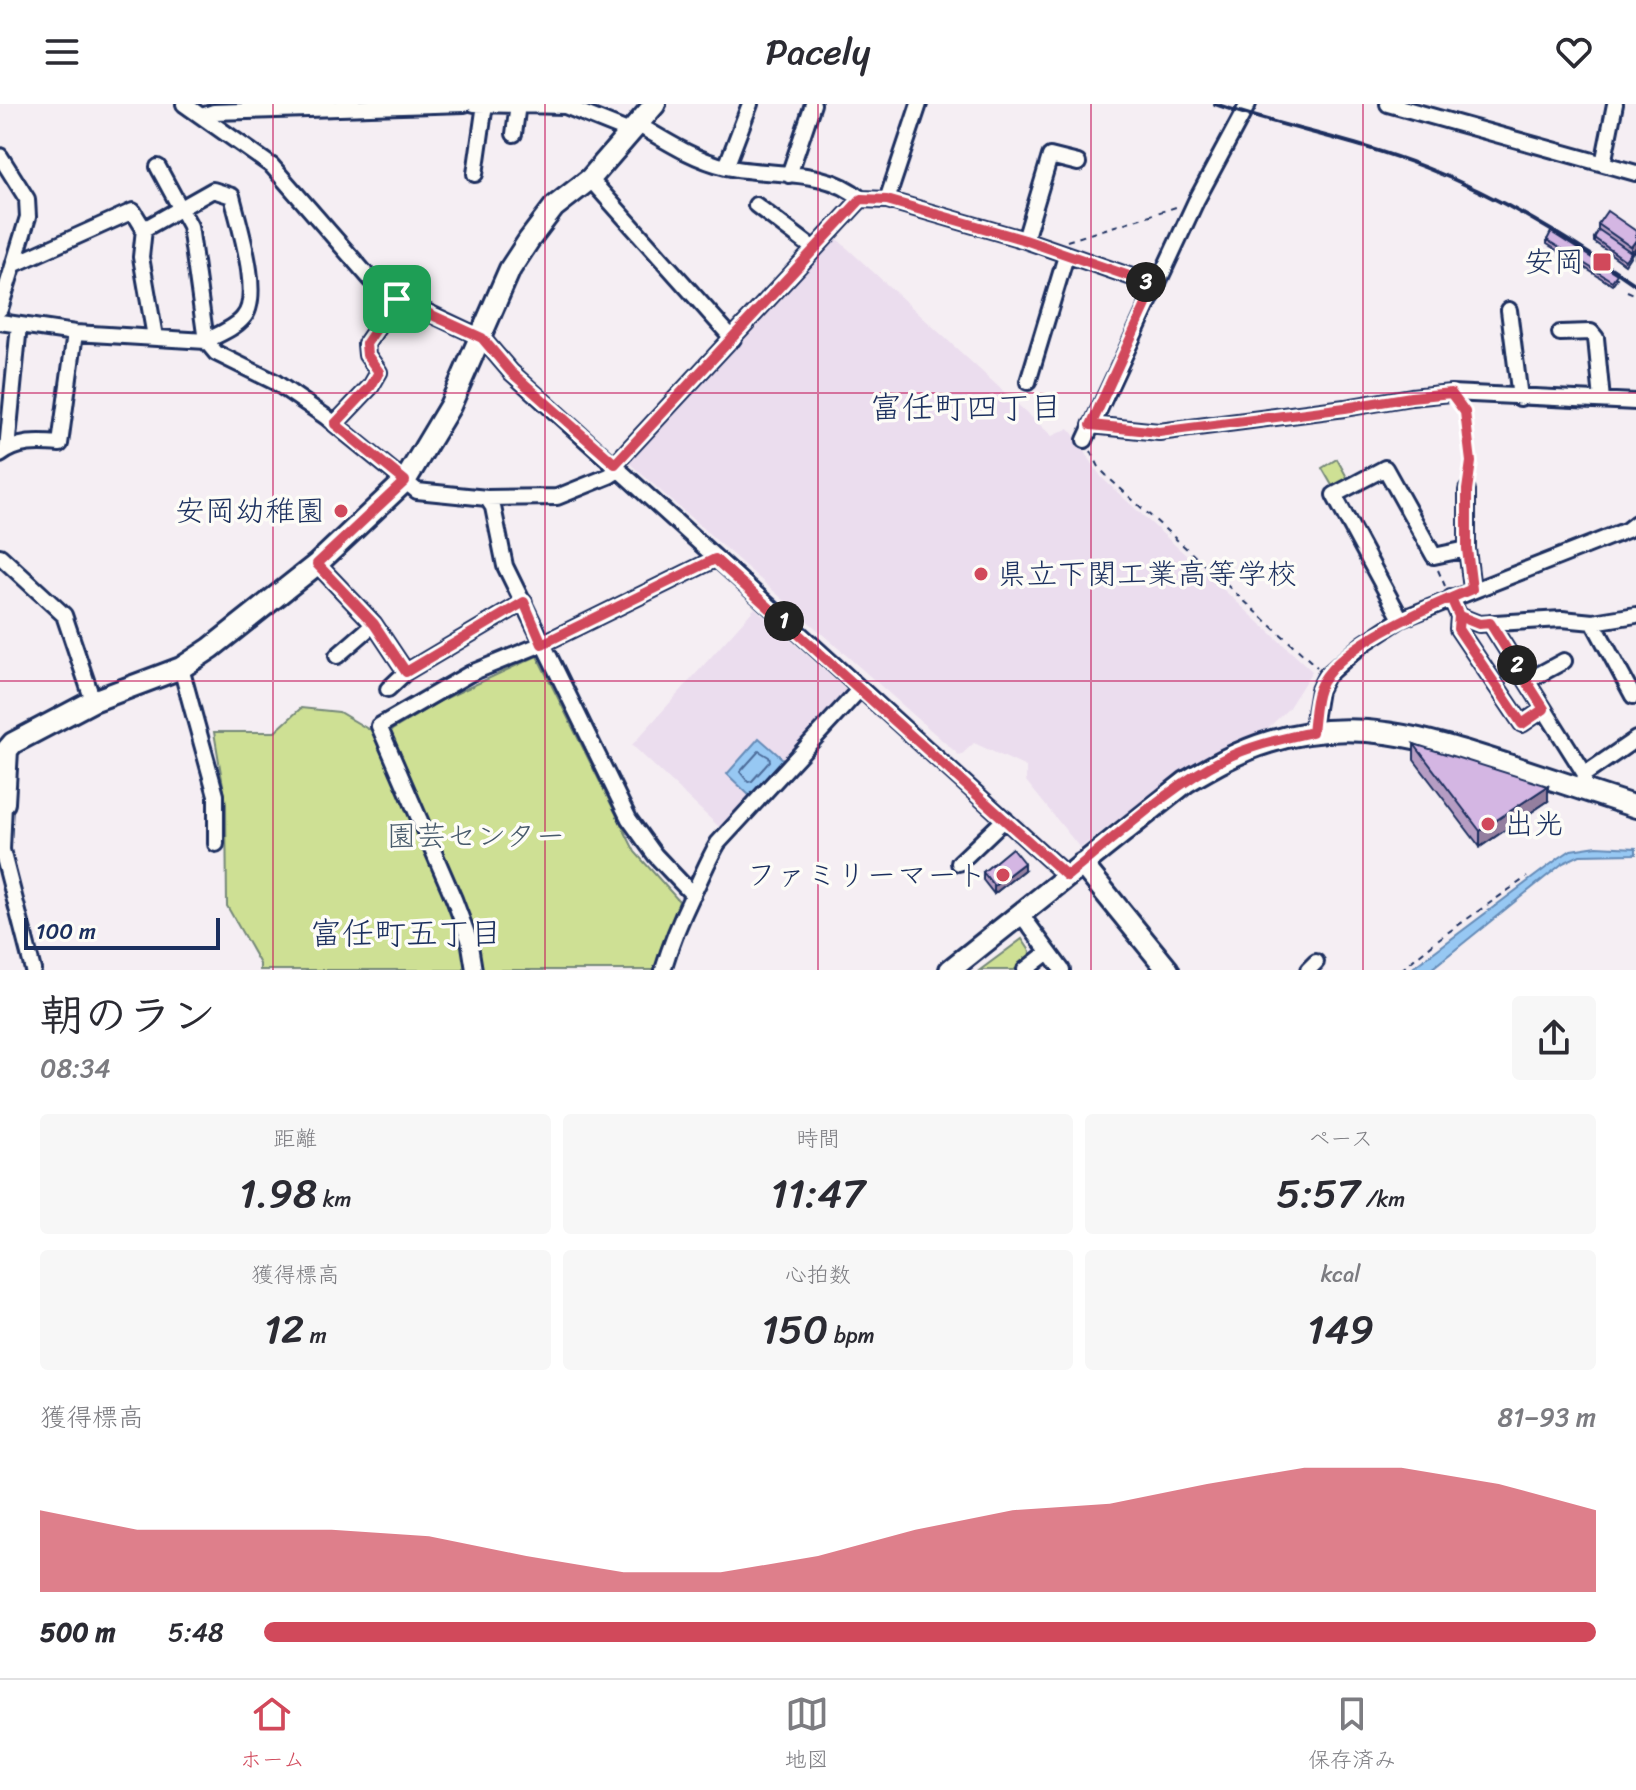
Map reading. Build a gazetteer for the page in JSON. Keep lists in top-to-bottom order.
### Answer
{
  "districts": ["富任町四丁目", "富任町五丁目"],
  "parks": ["園芸センター"],
  "places": {
    "transit": ["安岡"],
    "other": [
      "安岡幼稚園",
      "県立下関工業高等学校",
      "出光",
      "ファミリーマート"
    ]
  },
  "scale_bar": "100 m",
  "page": {
    "header": "Pacely",
    "pins": ["3", "1", "2"],
    "scale": "100 m",
    "heading": ["朝のラン", "08:34"],
    "stats": [
      ["距離", "1.98 km"],
      ["時間", "11:47"],
      ["ペース", "5:57 /km"],
      ["獲得標高", "12 m"],
      ["心拍数", "150 bpm"],
      ["kcal", "149"]
    ],
    "chart": ["獲得標高", "81–93 m"],
    "list": [
      {
        "name": "500 m",
        "note": "5:48"
      }
    ],
    "tabs": ["ホーム", "地図", "保存済み"]
  }
}
